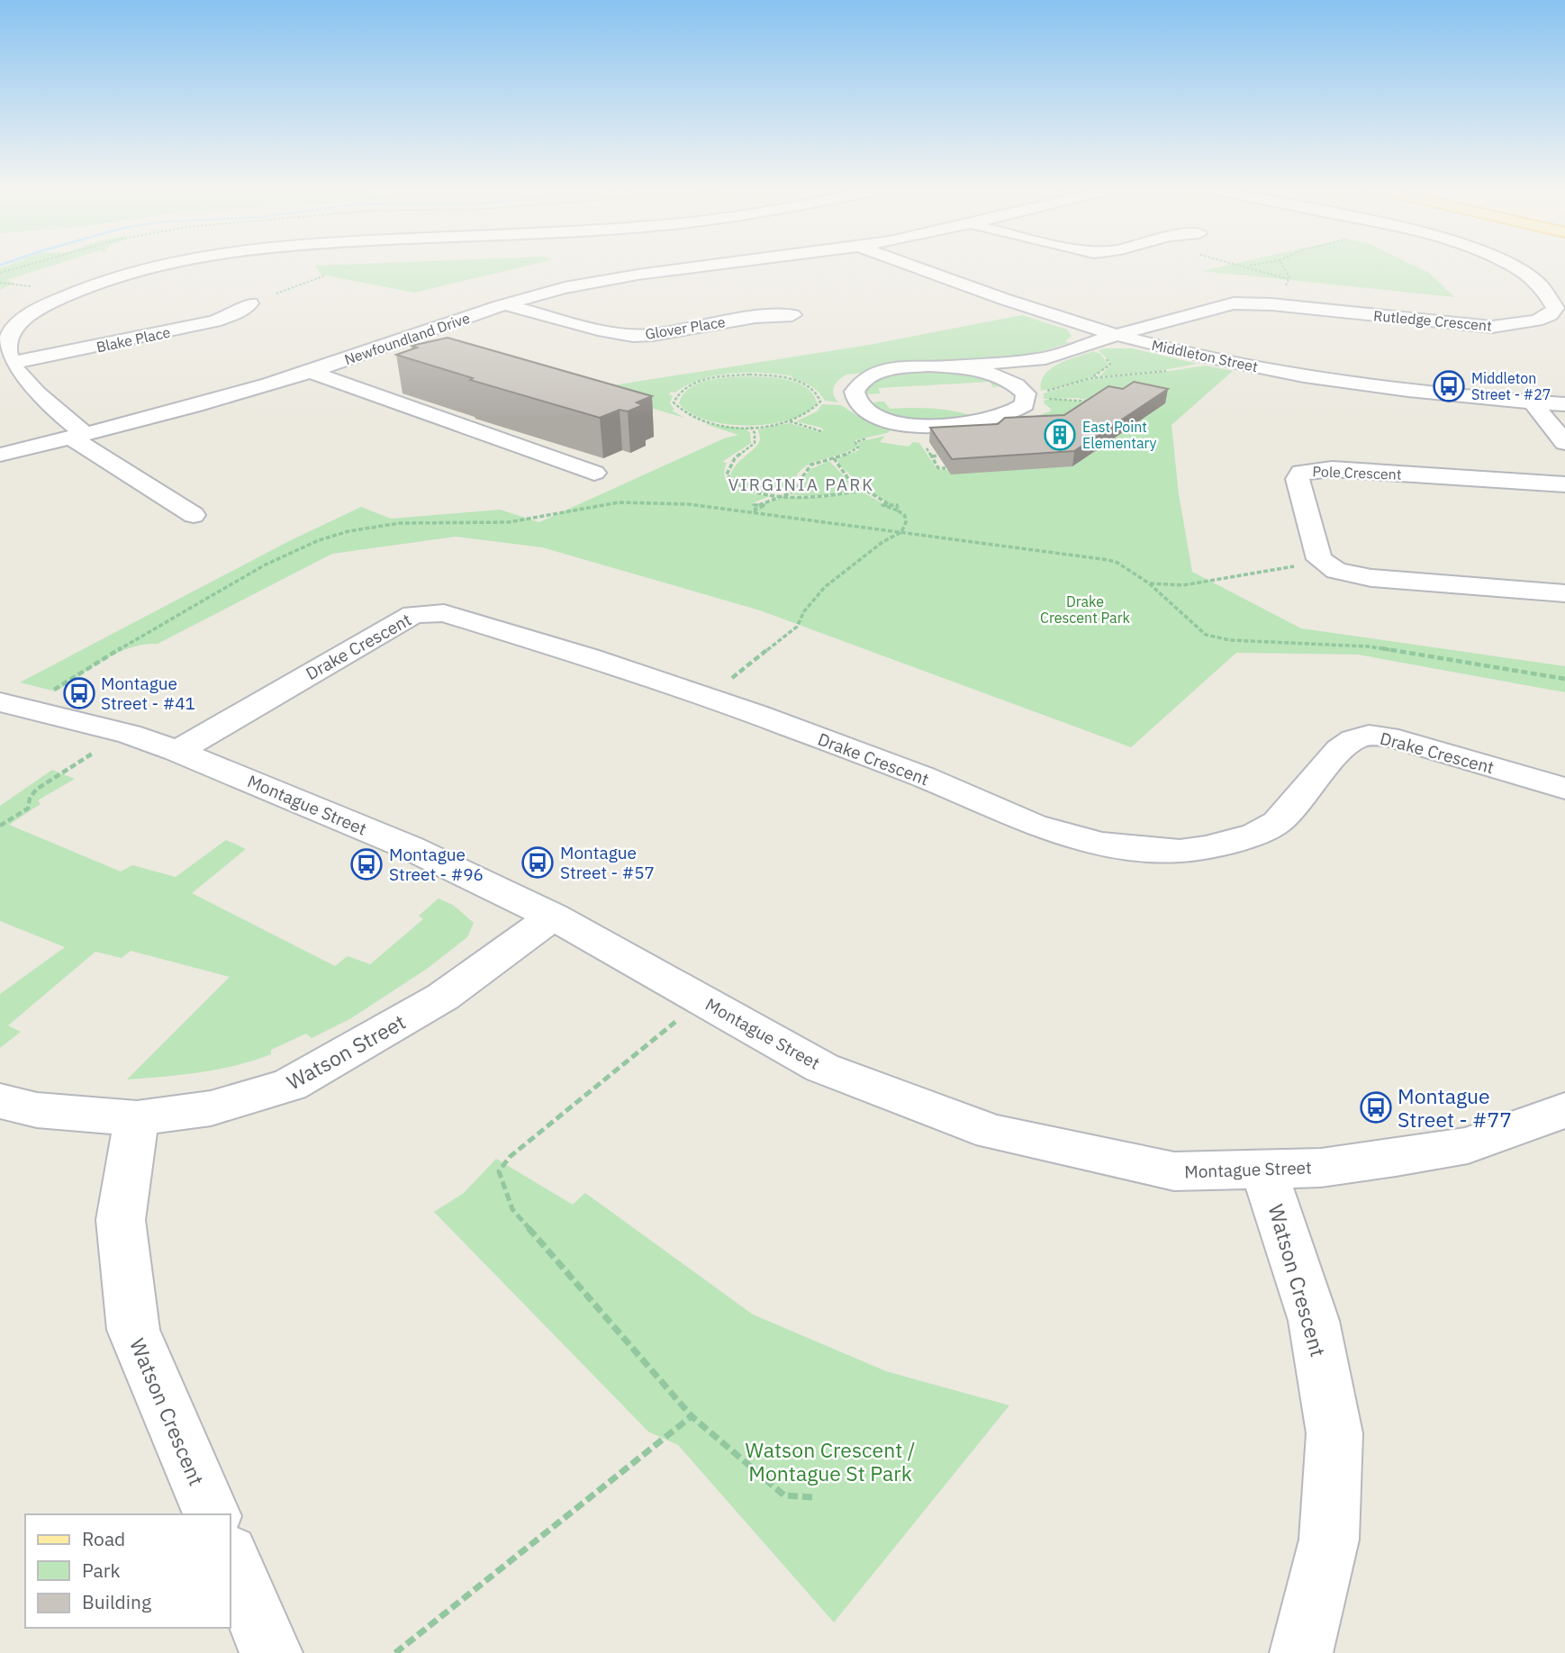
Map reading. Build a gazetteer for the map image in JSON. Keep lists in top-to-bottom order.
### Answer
{
  "streets": {
    "street": [
      "Rutledge Crescent",
      "Glover Place",
      "Newfoundland Drive",
      "Blake Place",
      "Middleton Street",
      "Pole Crescent",
      "Drake Crescent",
      "Montague Street",
      "Watson Street",
      "Watson Crescent"
    ]
  },
  "crossings": [
    ["Rutledge Crescent", "Middleton Street"],
    ["Glover Place", "Newfoundland Drive"],
    ["Drake Crescent", "Montague Street"],
    ["Montague Street", "Watson Street"],
    ["Montague Street", "Watson Crescent"],
    ["Watson Street", "Watson Crescent"]
  ],
  "districts": ["VIRGINIA PARK"],
  "parks": ["Drake Crescent Park", "Watson Crescent / Montague St Park"],
  "places": {
    "bus stop": [
      "Middleton Street - #27",
      "Montague Street - #41",
      "Montague Street - #57",
      "Montague Street - #96",
      "Montague Street - #77"
    ],
    "building": ["East Point Elementary"]
  },
  "legend": ["Road", "Park", "Building"]
}
